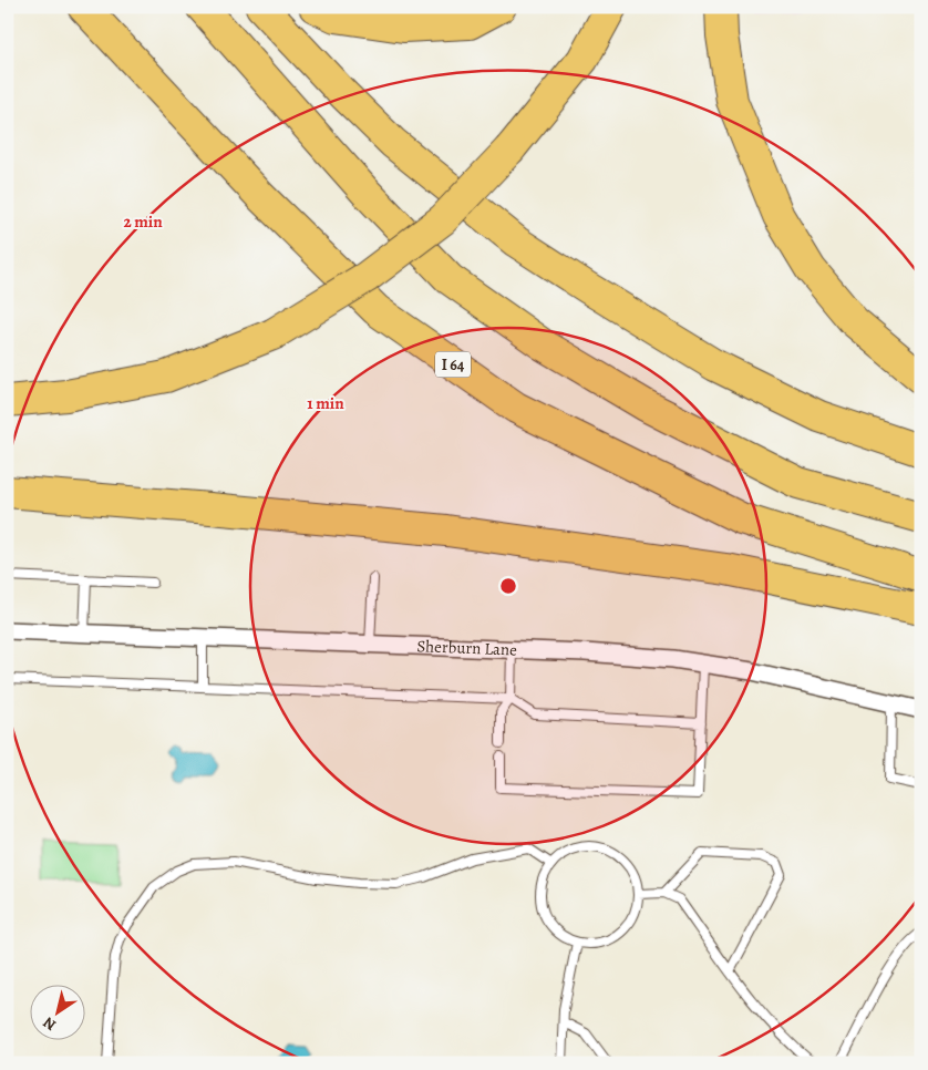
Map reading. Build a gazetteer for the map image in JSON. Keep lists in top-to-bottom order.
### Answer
{
  "streets": {
    "highway": ["I 64"],
    "street": ["Sherburn Lane"]
  },
  "north": "bottom left",
  "rings": ["2 min", "1 min"]
}
